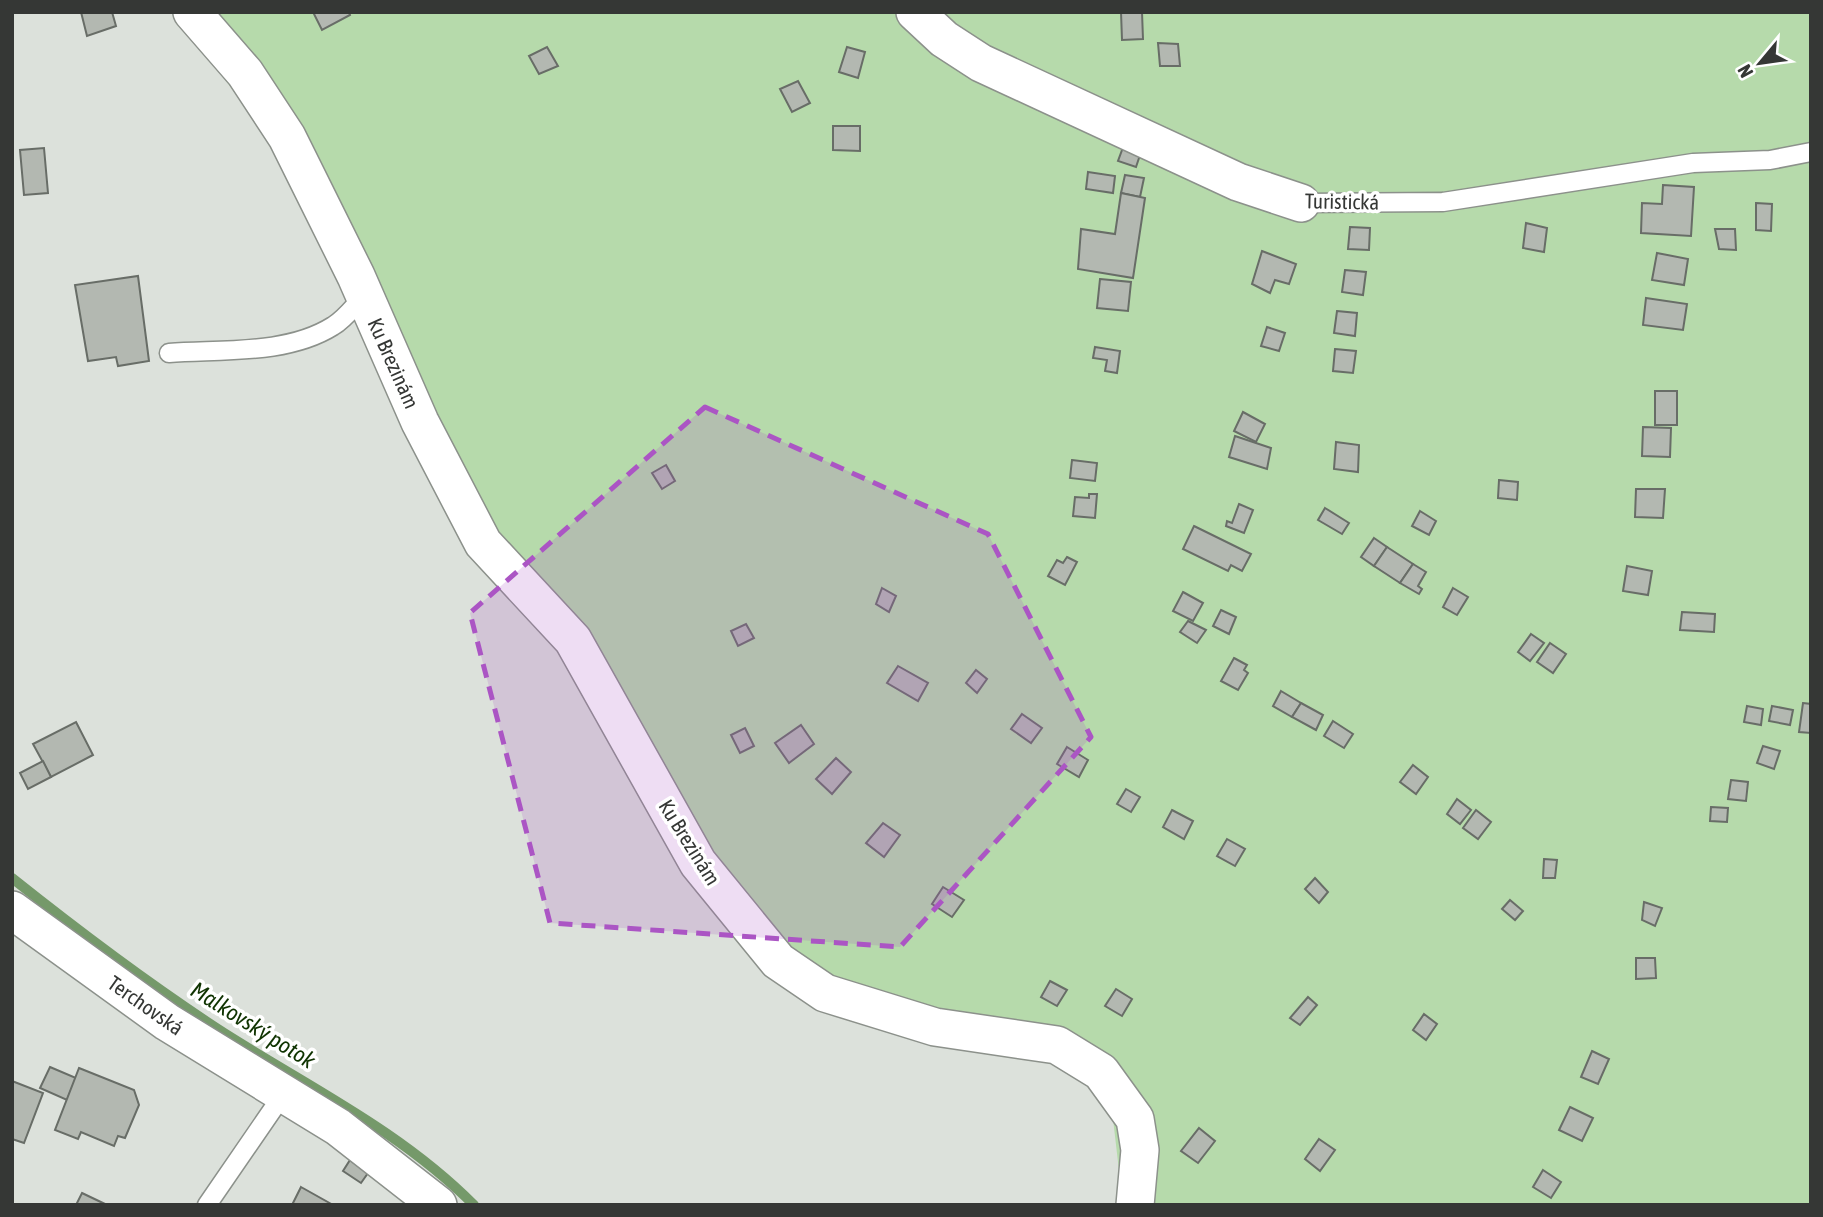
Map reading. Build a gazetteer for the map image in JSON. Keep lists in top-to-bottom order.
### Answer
{
  "streets": {
    "street": ["Turistická", "Ku Brezinám", "Terchovská"]
  },
  "water": ["Malkovský potok"],
  "north": "bottom left"
}
